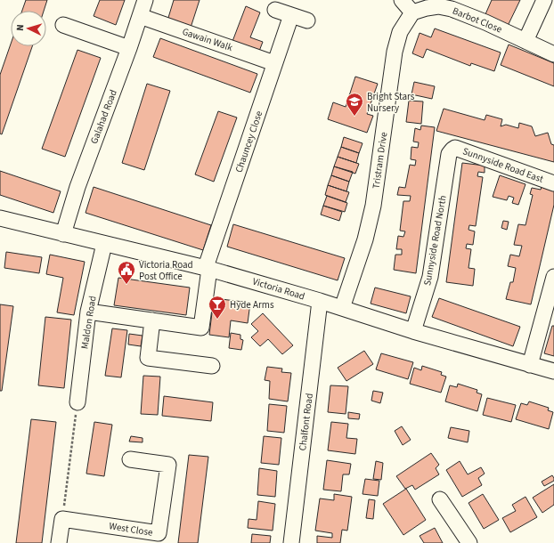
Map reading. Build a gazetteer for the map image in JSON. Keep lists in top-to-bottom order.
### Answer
{
  "streets": {
    "street": [
      "Barbot Close",
      "Gawain Walk",
      "Galahad Road",
      "Chauncey Close",
      "Tristram Drive",
      "Sunnyside Road East",
      "Sunnyside Road North",
      "Victoria Road",
      "Maldon Road",
      "Chalfont Road",
      "West Close"
    ]
  },
  "crossings": [
    ["Barbot Close", "Tristram Drive"],
    ["Gawain Walk", "Galahad Road"],
    ["Gawain Walk", "Chauncey Close"],
    ["Galahad Road", "Victoria Road"],
    ["Chauncey Close", "Victoria Road"],
    ["Tristram Drive", "Victoria Road"],
    ["Sunnyside Road East", "Sunnyside Road North"],
    ["Sunnyside Road North", "Victoria Road"],
    ["Victoria Road", "Maldon Road"],
    ["Victoria Road", "Chalfont Road"]
  ],
  "places": {
    "school or university": ["Bright Stars Nursery"],
    "public building": ["Victoria Road Post Office"],
    "bar": ["Hyde Arms"]
  },
  "north": "left"
}
